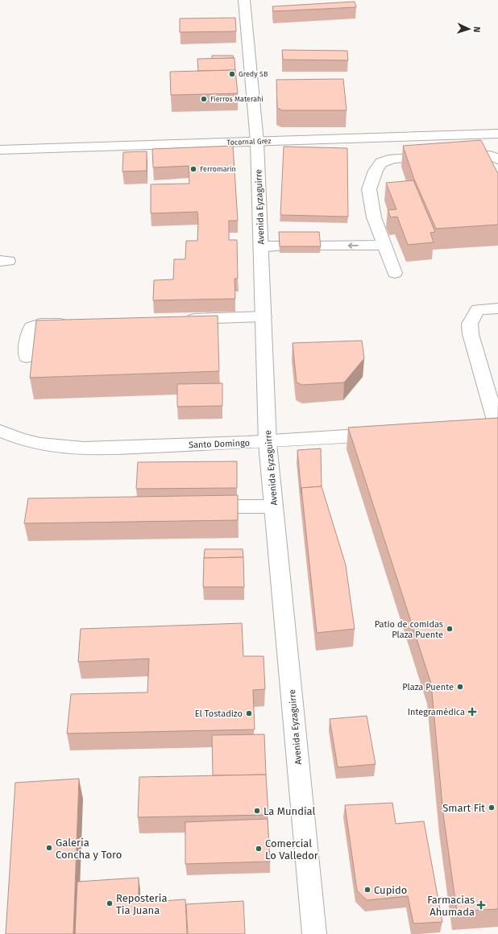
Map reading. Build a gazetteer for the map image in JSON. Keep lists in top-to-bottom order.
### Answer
{
  "streets": {
    "main road": ["Tocornal Grez", "Avenida Eyzaguirre", "Santo Domingo"]
  },
  "crossings": [
    ["Tocornal Grez", "Avenida Eyzaguirre"],
    ["Avenida Eyzaguirre", "Santo Domingo"]
  ],
  "places": {
    "other": [
      "Gredy SB",
      "Fierros Materahi",
      "Ferromarin",
      "Patio de comidas Plaza Puente",
      "Plaza Puente",
      "El Tostadizo",
      "Smart Fit",
      "La Mundial",
      "Galería Concha y Toro",
      "Comercial Lo Valledor",
      "Cupido",
      "Reposteria Tia Juana"
    ],
    "health": ["Integramédica", "Farmacias Ahumada"]
  },
  "north": "right"
}
